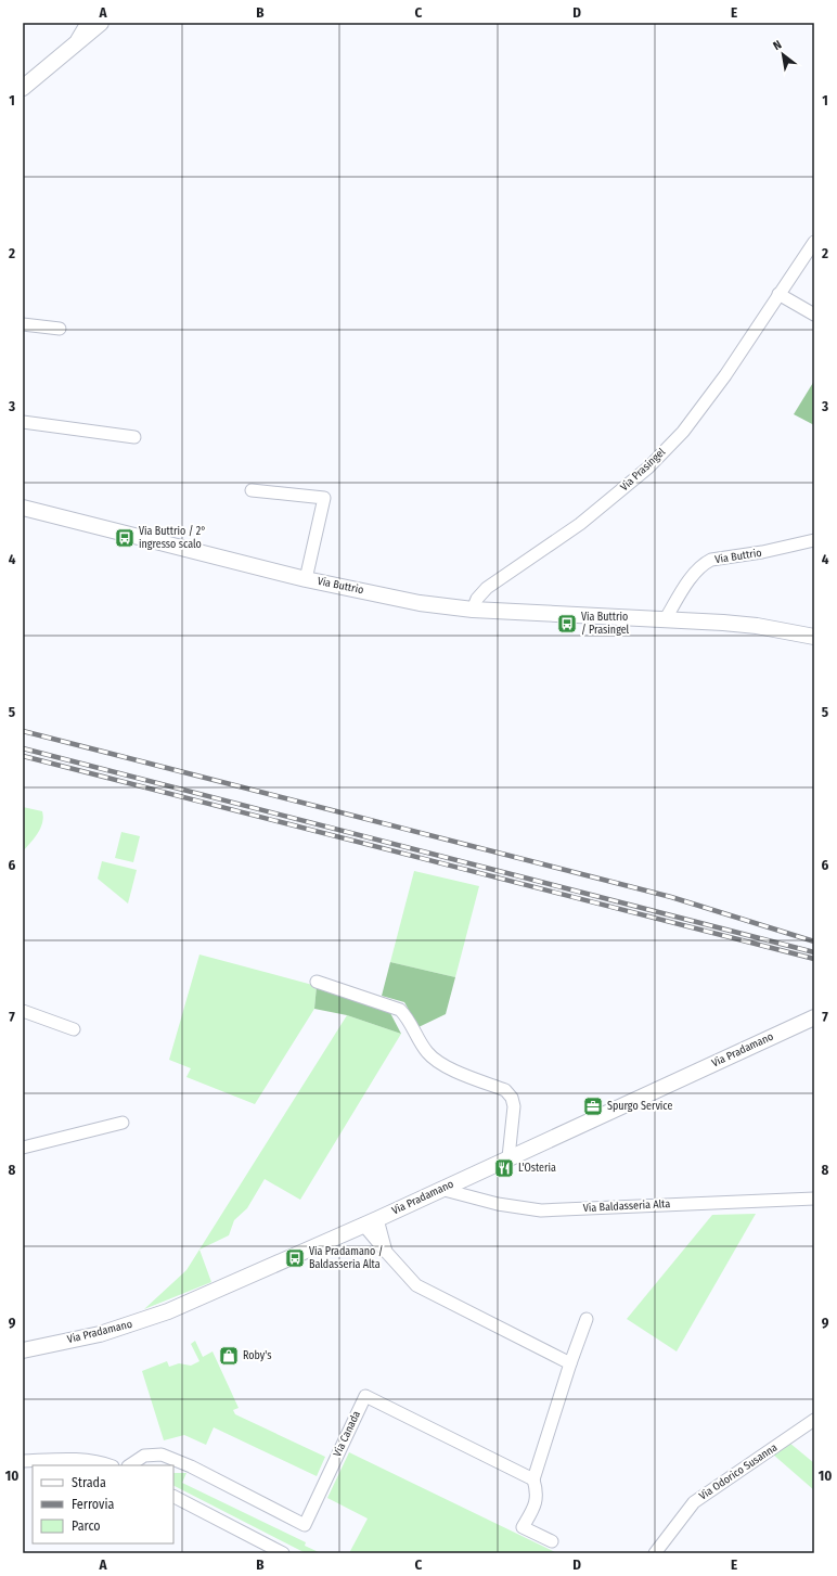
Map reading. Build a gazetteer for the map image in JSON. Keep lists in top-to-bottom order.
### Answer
{
  "streets": {
    "street": [
      "Via Prasingel",
      "Via Buttrio",
      "Via Pradamano",
      "Via Baldasseria Alta",
      "Via Canada",
      "Via Odorico Susanna"
    ]
  },
  "crossings": [
    ["Via Prasingel", "Via Buttrio"],
    ["Via Pradamano", "Via Baldasseria Alta"]
  ],
  "places": {
    "bus stop": ["Via Buttrio / 2° ingresso scalo", "Via Buttrio / Prasingel", "Via Pradamano / Baldasseria Alta"],
    "office": ["Spurgo Service"],
    "restaurant": ["L'Osteria"],
    "shop": ["Roby's"]
  },
  "legend": ["Strada", "Ferrovia", "Parco"],
  "north": "top left",
  "grid": {
    "columns": [
      "A",
      "B",
      "C",
      "D",
      "E"
    ],
    "rows": [
      "1",
      "2",
      "3",
      "4",
      "5",
      "6",
      "7",
      "8",
      "9",
      "10"
    ]
  }
}
